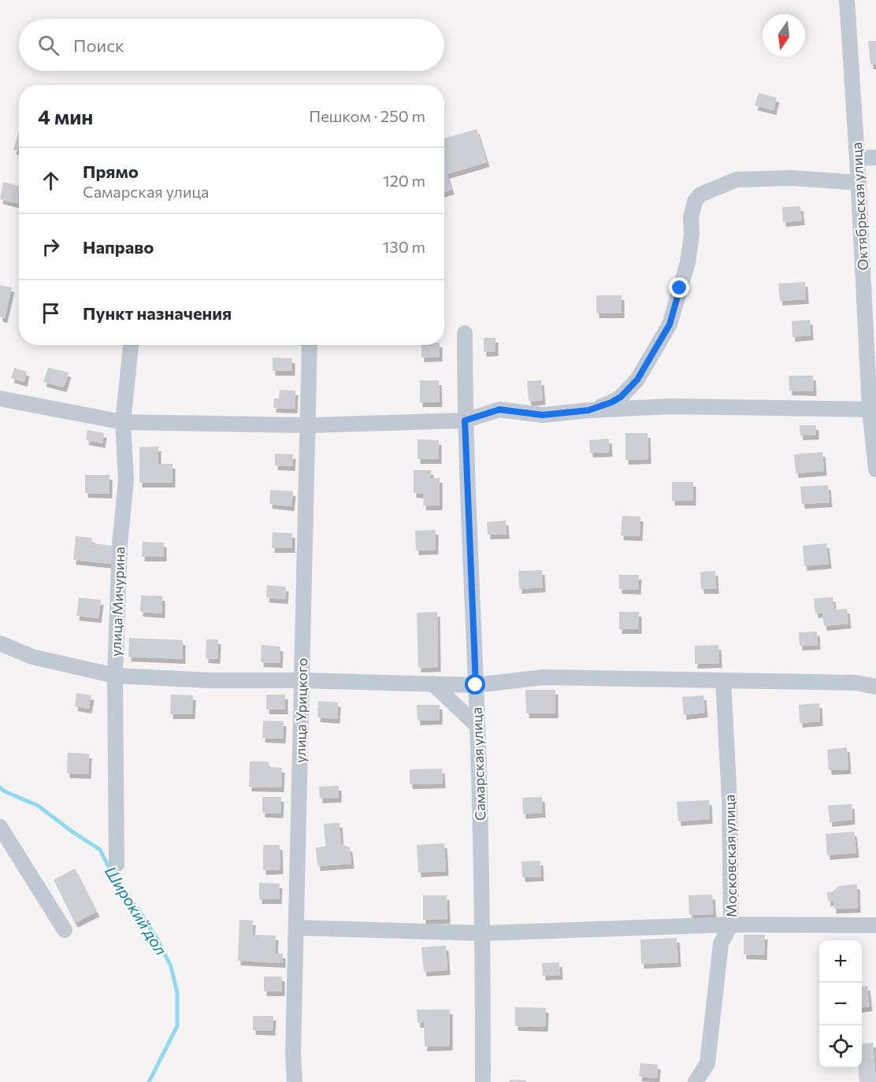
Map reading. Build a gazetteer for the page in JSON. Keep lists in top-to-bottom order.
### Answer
{
  "streets": {
    "street": [
      "Октябрьская улица",
      "улица Мичурина",
      "улица Урицкого",
      "Самарская улица",
      "Московская улица"
    ]
  },
  "water": ["Широкий дол"],
  "north": "bottom",
  "page": {
    "search": "Поиск",
    "heading": ["4 мин", "Пешком · 250 m"],
    "list": [
      ["Прямо", "Самарская улица", "120 m"],
      ["Направо", "130 m"],
      "Пункт назначения"
    ],
    "map_buttons": ["+", "−"]
  }
}
